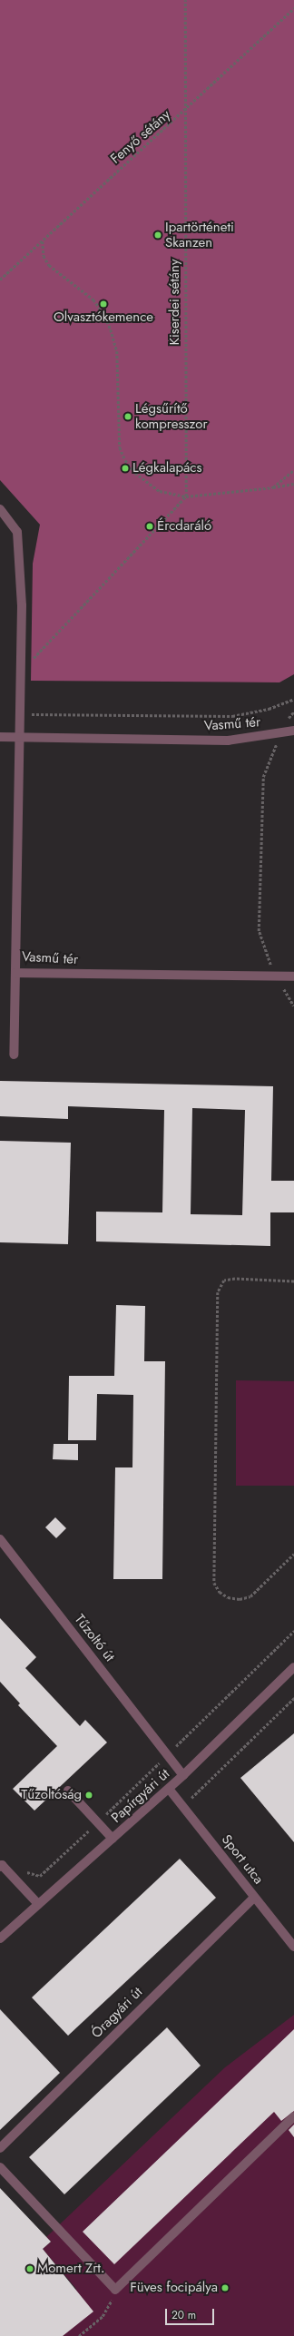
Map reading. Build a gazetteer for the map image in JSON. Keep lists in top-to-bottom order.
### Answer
{
  "streets": {
    "street": [
      "Vasmű tér",
      "Tűzoltó út",
      "Papírgyári út",
      "Sport utca",
      "Óragyári út"
    ],
    "path": ["Fenyő sétány", "Kiserdei sétány"]
  },
  "crossings": [
    ["Fenyő sétány", "Kiserdei sétány"],
    ["Tűzoltó út", "Papírgyári út"],
    ["Papírgyári út", "Sport utca"],
    ["Sport utca", "Óragyári út"]
  ],
  "places": [
    "Ipartörténeti Skanzen",
    "Olvasztókemence",
    "Légsűrítő kompresszor",
    "Légkalapács",
    "Ércdaráló",
    "Tűzoltóság",
    "Momert Zrt.",
    "Füves focipálya"
  ],
  "scale_bar": "20 m"
}
